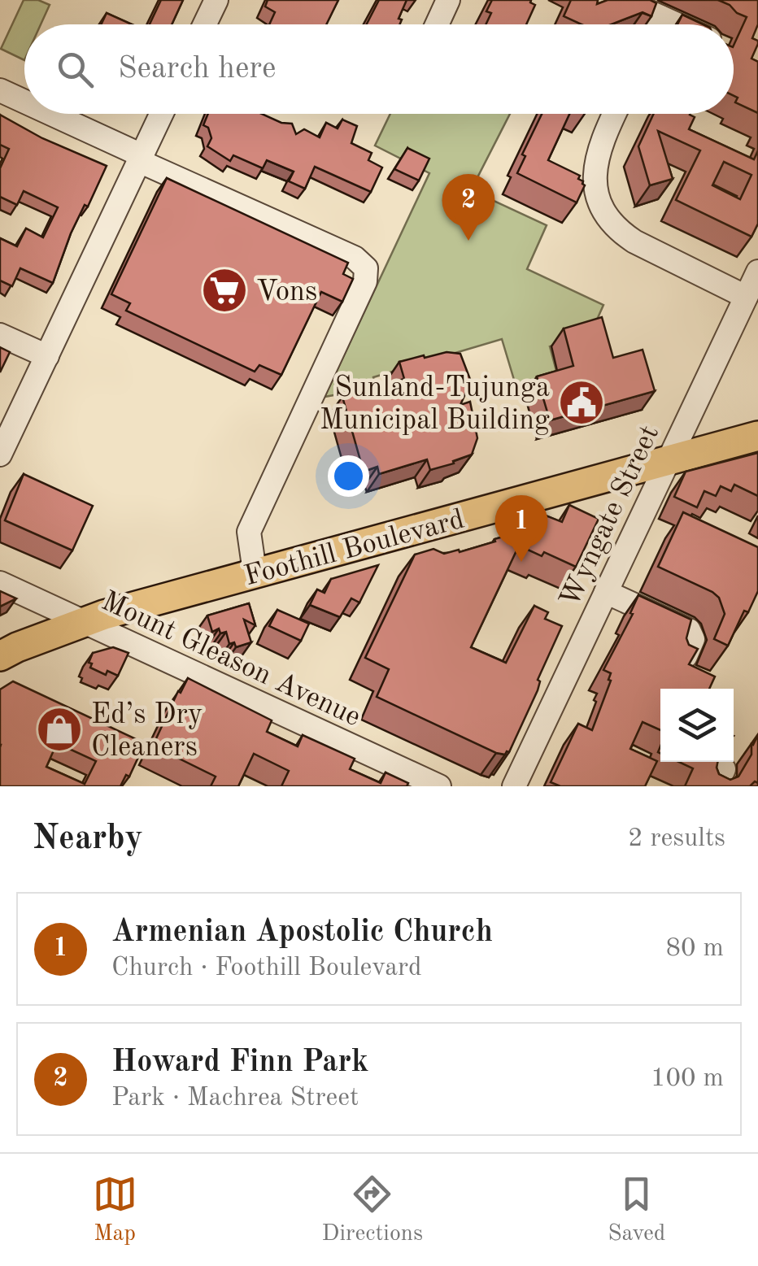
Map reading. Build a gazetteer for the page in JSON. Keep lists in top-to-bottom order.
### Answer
{
  "streets": {
    "main road": ["Foothill Boulevard"],
    "street": ["Wyngate Street", "Mount Gleason Avenue"]
  },
  "crossings": [
    ["Wyngate Street", "Foothill Boulevard"],
    ["Foothill Boulevard", "Mount Gleason Avenue"]
  ],
  "places": {
    "supermarket": ["Vons"],
    "public building": ["Sunland-Tujunga Municipal Building"],
    "shop": ["Ed’s Dry Cleaners"]
  },
  "page": {
    "search": "Search here",
    "pins": ["2", "1"],
    "heading": ["Nearby", "2 results"],
    "list": [
      {
        "mark": "1",
        "name": "Armenian Apostolic Church",
        "note": "Church · Foothill Boulevard",
        "value": "80 m"
      },
      {
        "mark": "2",
        "name": "Howard Finn Park",
        "note": "Park · Machrea Street",
        "value": "100 m"
      }
    ],
    "nav": ["Map", "Directions", "Saved"]
  }
}
